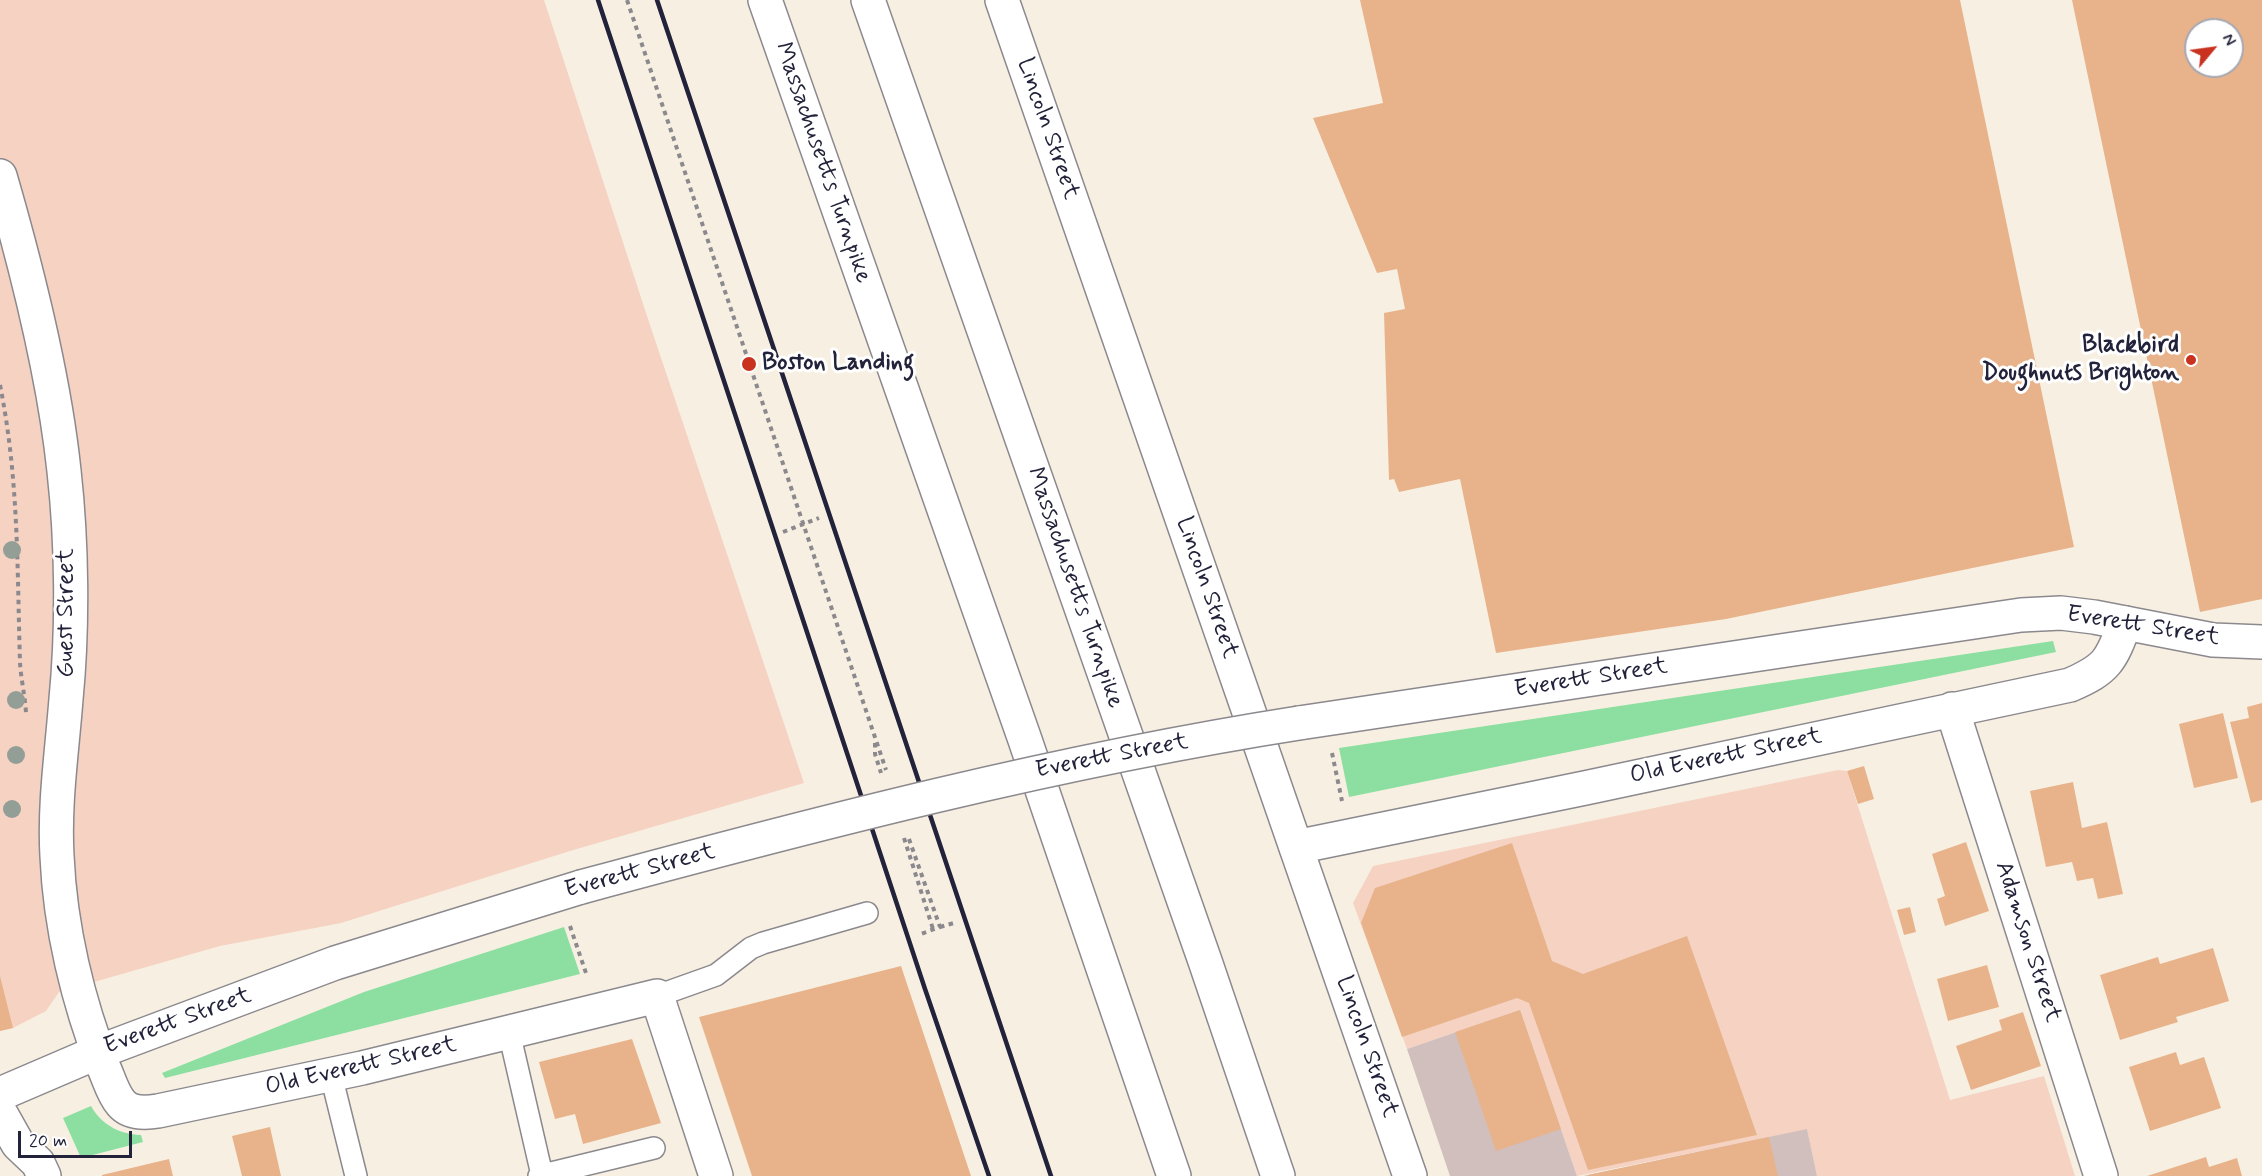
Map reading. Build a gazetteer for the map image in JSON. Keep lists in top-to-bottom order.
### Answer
{
  "streets": {
    "main road": [
      "Lincoln Street",
      "Massachusetts Turnpike",
      "Guest Street",
      "Everett Street",
      "Old Everett Street",
      "Adamson Street"
    ]
  },
  "crossings": [
    ["Lincoln Street", "Old Everett Street"],
    ["Guest Street", "Everett Street"],
    ["Guest Street", "Old Everett Street"],
    ["Everett Street", "Old Everett Street"],
    ["Old Everett Street", "Adamson Street"]
  ],
  "places": ["Blackbird Doughnuts Brighton", "Boston Landing"],
  "scale_bar": "20 m",
  "north": "top right"
}
